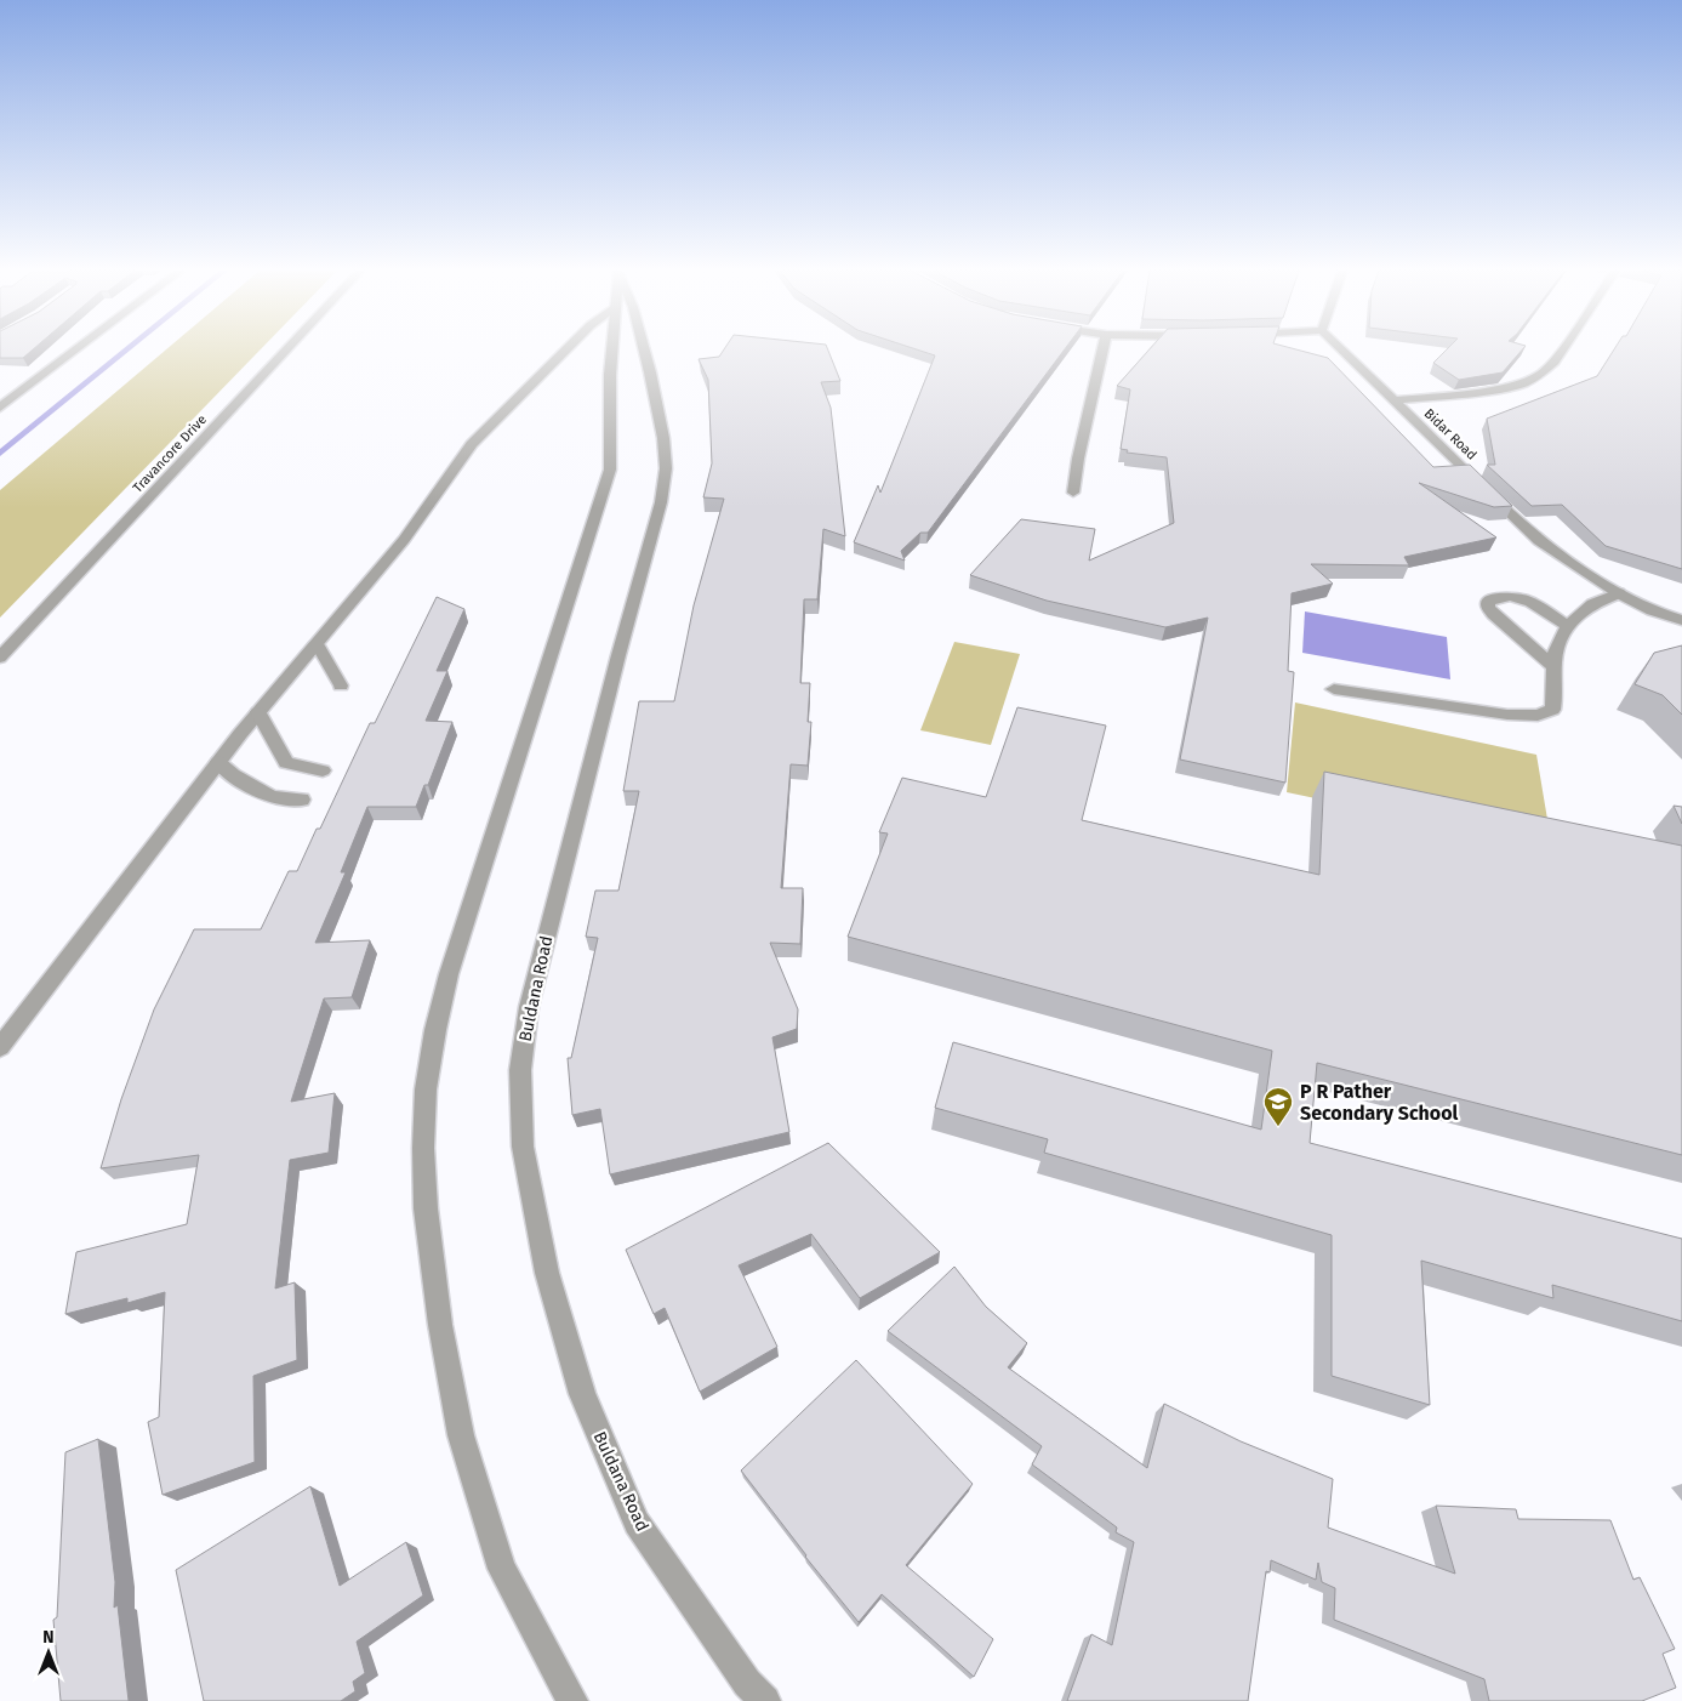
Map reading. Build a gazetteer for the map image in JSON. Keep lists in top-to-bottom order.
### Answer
{
  "streets": {
    "street": ["Bidar Road", "Travancore Drive", "Buldana Road"]
  },
  "places": {
    "school or university": ["P R Pather Secondary School"]
  },
  "north": "top"
}
